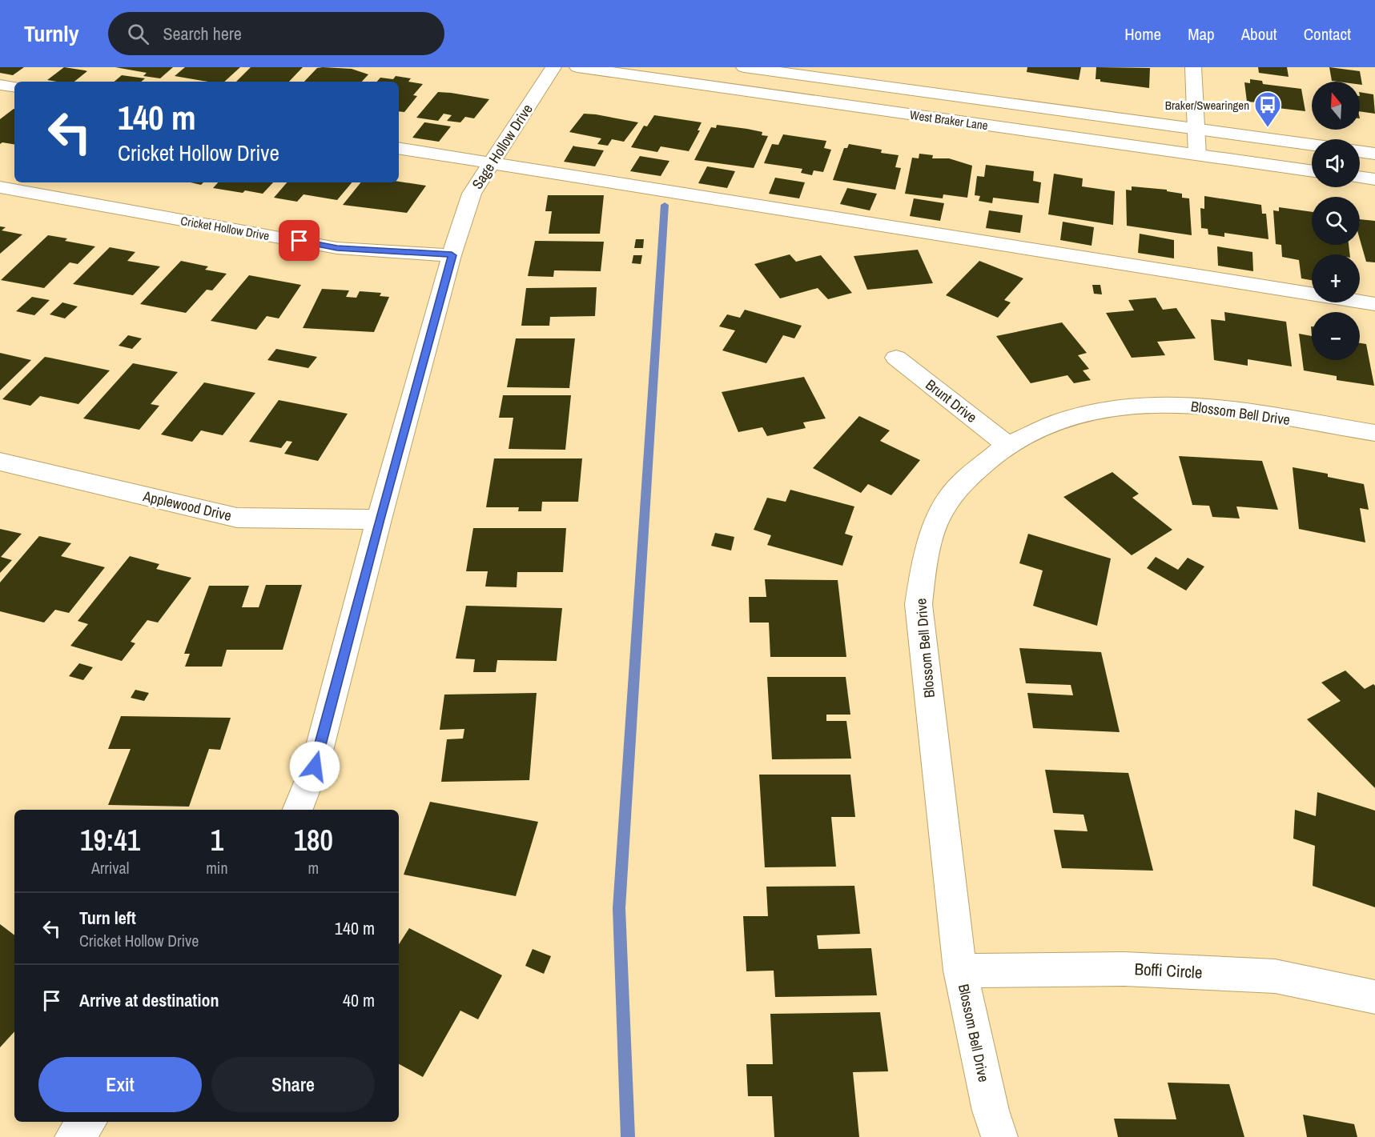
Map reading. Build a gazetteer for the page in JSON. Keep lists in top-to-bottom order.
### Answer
{
  "streets": {
    "street": [
      "West Braker Lane",
      "Sage Hollow Drive",
      "Cricket Hollow Drive",
      "Brunt Drive",
      "Blossom Bell Drive",
      "Applewood Drive",
      "Boffi Circle"
    ]
  },
  "crossings": [
    ["Sage Hollow Drive", "Cricket Hollow Drive"],
    ["Sage Hollow Drive", "Applewood Drive"],
    ["Brunt Drive", "Blossom Bell Drive"],
    ["Blossom Bell Drive", "Boffi Circle"]
  ],
  "places": {
    "bus stop": ["Braker/Swearingen"]
  },
  "north": "top",
  "page": {
    "header": "Turnly",
    "search": "Search here",
    "nav": [
      "Home",
      "Map",
      "About",
      "Contact"
    ],
    "map_buttons": ["+", "−"],
    "turn": ["140 m", "Cricket Hollow Drive"],
    "eta": [
      "19:41",
      "Arrival",
      "1",
      "min",
      "180",
      "m"
    ],
    "list": [
      {
        "name": "Turn left",
        "note": "Cricket Hollow Drive",
        "value": "140 m"
      },
      {
        "name": "Arrive at destination",
        "value": "40 m"
      }
    ],
    "buttons": ["Exit", "Share"]
  }
}
